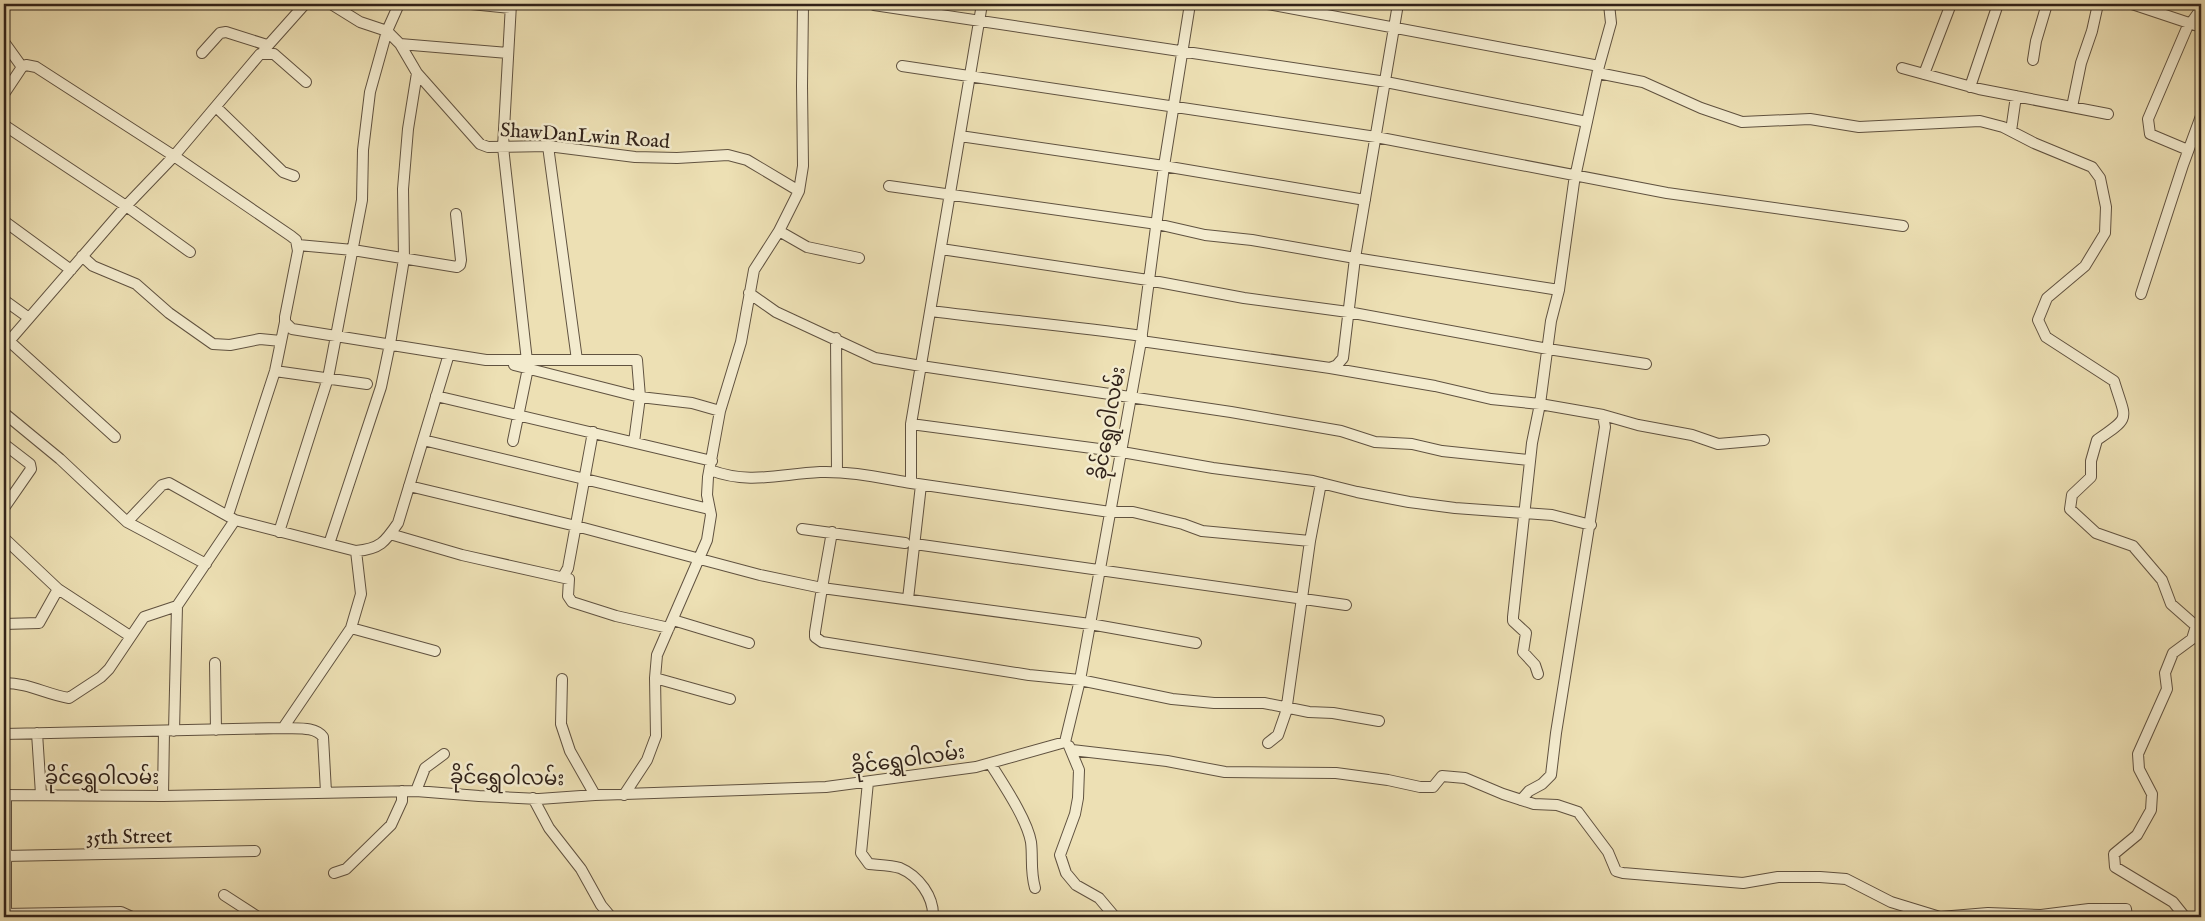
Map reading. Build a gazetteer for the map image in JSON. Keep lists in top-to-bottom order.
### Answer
{
  "streets": {
    "street": ["ShawDanLwin Road", "ခိုင်ရွှေဝါလမ်း", "35th Street"]
  }
}
